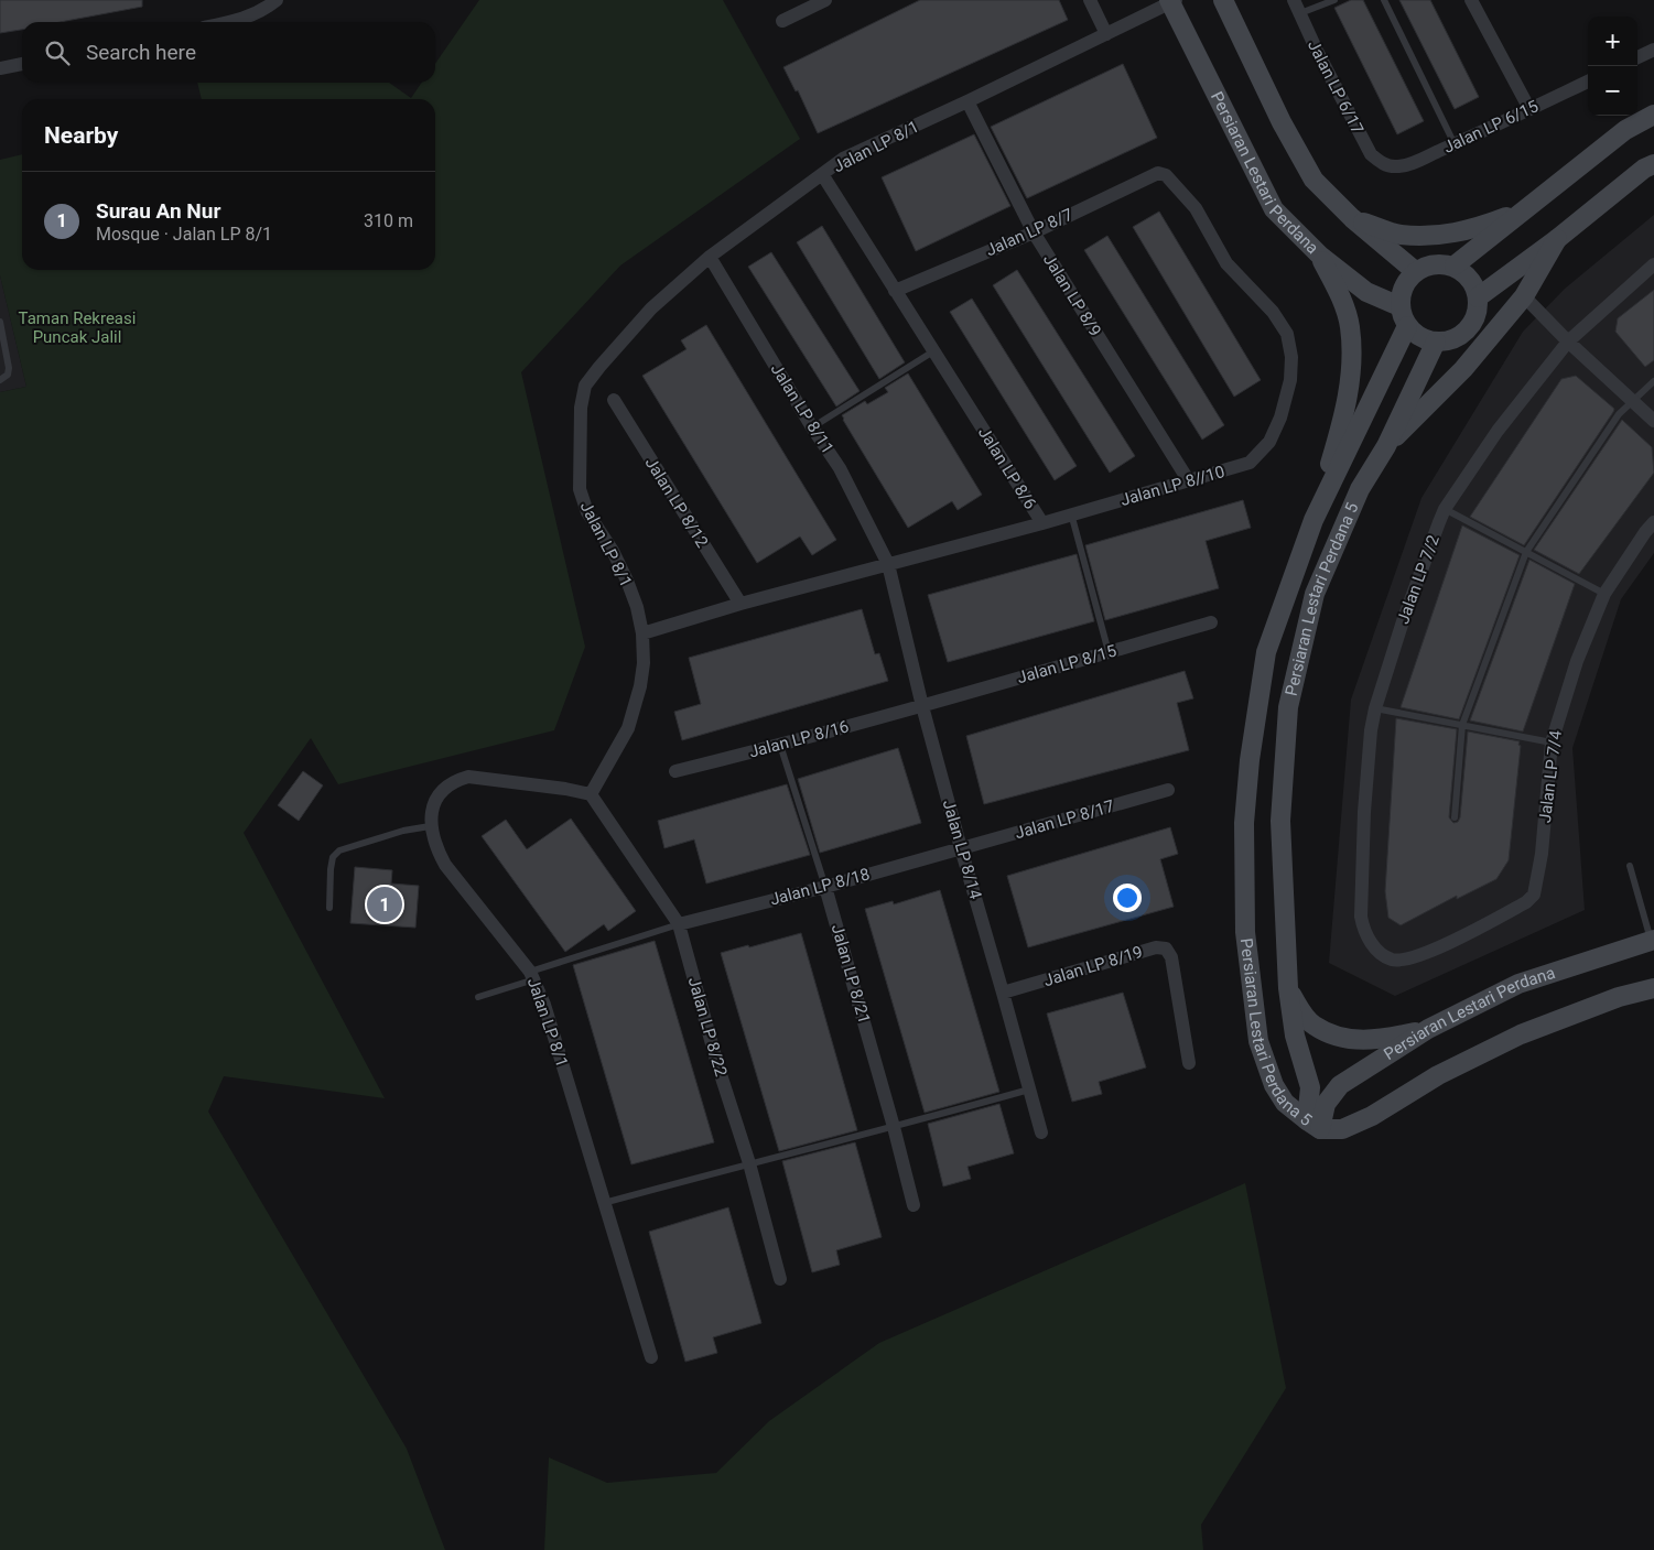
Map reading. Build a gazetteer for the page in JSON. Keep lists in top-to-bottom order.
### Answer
{
  "streets": {
    "street": [
      "Jalan LP 6/17",
      "Jalan LP 6/15",
      "Jalan LP 8/1",
      "Persiaran Lestari Perdana",
      "Jalan LP 8/7",
      "Jalan LP 8/9",
      "Jalan LP 8/11",
      "Jalan LP 8/6",
      "Jalan LP 8//10",
      "Jalan LP 8/12",
      "Jalan LP 7/2",
      "Persiaran Lestari Perdana 5",
      "Jalan LP 8/15",
      "Jalan LP 8/16",
      "Jalan LP 7/4",
      "Jalan LP 8/17",
      "Jalan LP 8/14",
      "Jalan LP 8/18",
      "Jalan LP 8/19",
      "Jalan LP 8/21",
      "Jalan LP 8/22"
    ]
  },
  "crossings": [
    ["Jalan LP 6/17", "Jalan LP 6/15"],
    ["Jalan LP 8/1", "Persiaran Lestari Perdana"],
    ["Jalan LP 8/1", "Jalan LP 8/9"],
    ["Jalan LP 8/1", "Jalan LP 8/11"],
    ["Jalan LP 8/1", "Jalan LP 8/6"],
    ["Jalan LP 8/1", "Jalan LP 8/22"],
    ["Persiaran Lestari Perdana", "Persiaran Lestari Perdana 5"],
    ["Jalan LP 8/7", "Jalan LP 8/9"],
    ["Jalan LP 8/7", "Jalan LP 8/6"],
    ["Jalan LP 8/7", "Jalan LP 8//10"],
    ["Jalan LP 8/9", "Jalan LP 8//10"],
    ["Jalan LP 8/11", "Jalan LP 8/6"],
    ["Jalan LP 8/11", "Jalan LP 8/14"],
    ["Jalan LP 8/6", "Jalan LP 8//10"],
    ["Jalan LP 8/6", "Jalan LP 8/12"],
    ["Jalan LP 8/6", "Jalan LP 8/14"],
    ["Jalan LP 7/2", "Jalan LP 7/4"],
    ["Jalan LP 8/15", "Jalan LP 8/16"],
    ["Jalan LP 8/15", "Jalan LP 8/14"],
    ["Jalan LP 8/16", "Jalan LP 8/14"],
    ["Jalan LP 8/16", "Jalan LP 8/21"],
    ["Jalan LP 8/17", "Jalan LP 8/14"],
    ["Jalan LP 8/17", "Jalan LP 8/18"],
    ["Jalan LP 8/14", "Jalan LP 8/18"],
    ["Jalan LP 8/14", "Jalan LP 8/19"],
    ["Jalan LP 8/18", "Jalan LP 8/21"],
    ["Jalan LP 8/18", "Jalan LP 8/22"]
  ],
  "parks": ["Taman Rekreasi Puncak Jalil"],
  "page": {
    "map_buttons": ["+", "−"],
    "search": "Search here",
    "heading": "Nearby",
    "list": [
      {
        "mark": "1",
        "name": "Surau An Nur",
        "note": "Mosque · Jalan LP 8/1",
        "value": "310 m"
      }
    ],
    "pins": "1"
  }
}
